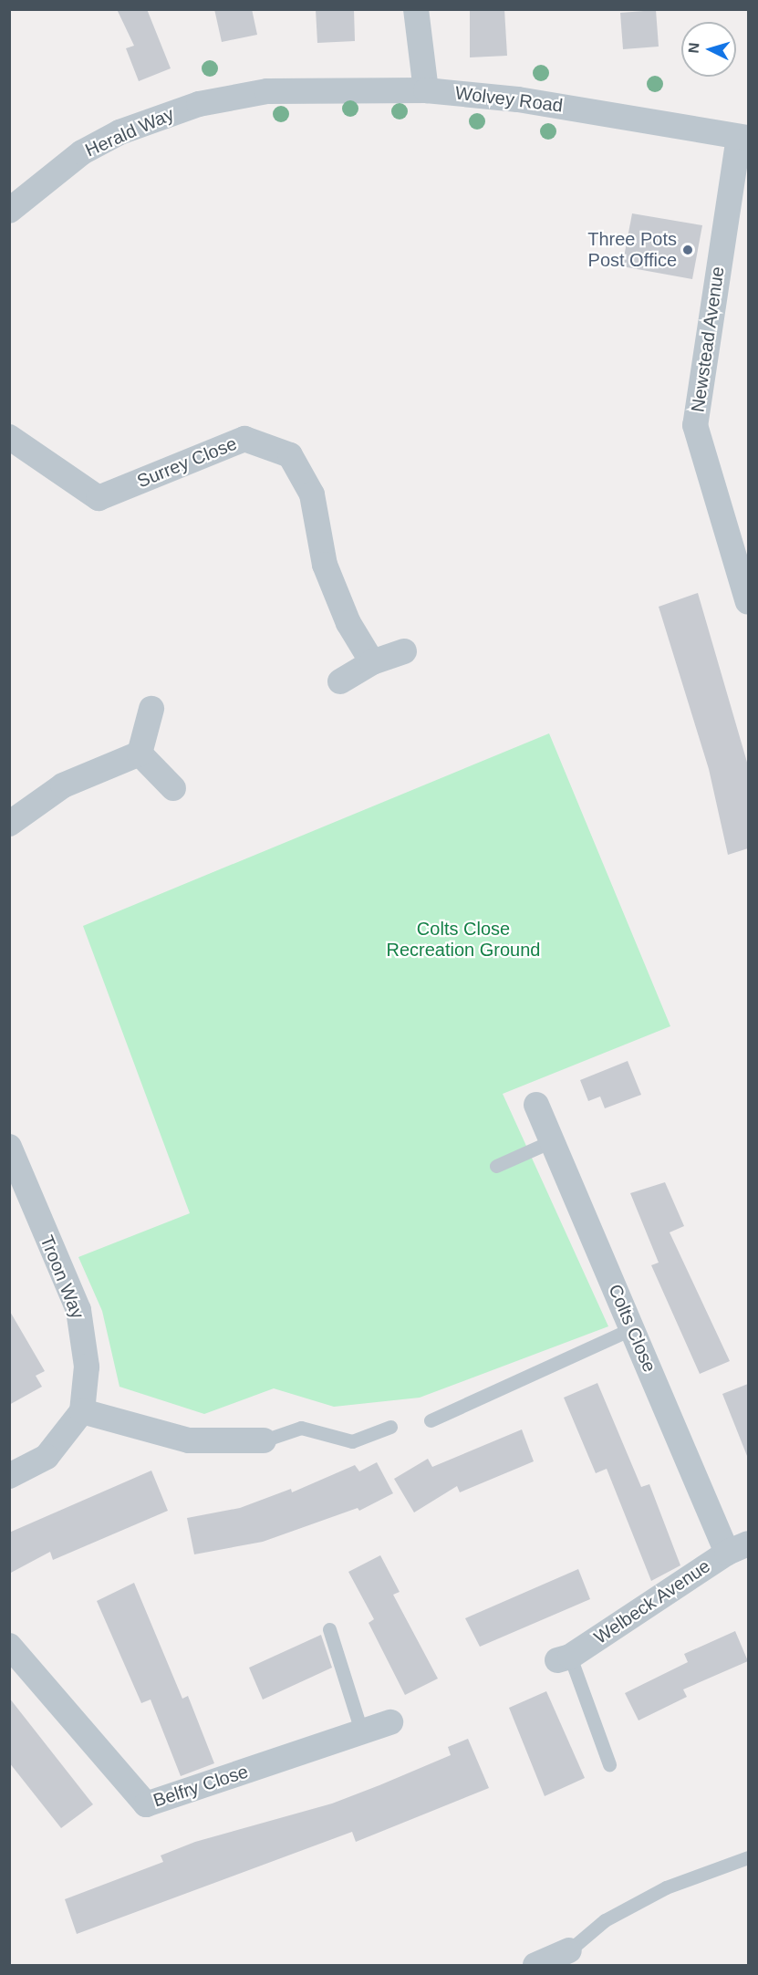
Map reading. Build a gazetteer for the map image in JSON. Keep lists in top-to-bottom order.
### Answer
{
  "streets": {
    "street": [
      "Wolvey Road",
      "Herald Way",
      "Newstead Avenue",
      "Surrey Close",
      "Troon Way",
      "Colts Close",
      "Welbeck Avenue",
      "Belfry Close"
    ]
  },
  "crossings": [
    ["Wolvey Road", "Herald Way"],
    ["Wolvey Road", "Newstead Avenue"],
    ["Colts Close", "Welbeck Avenue"]
  ],
  "parks": ["Colts Close Recreation Ground"],
  "places": ["Three Pots Post Office"],
  "north": "left"
}
